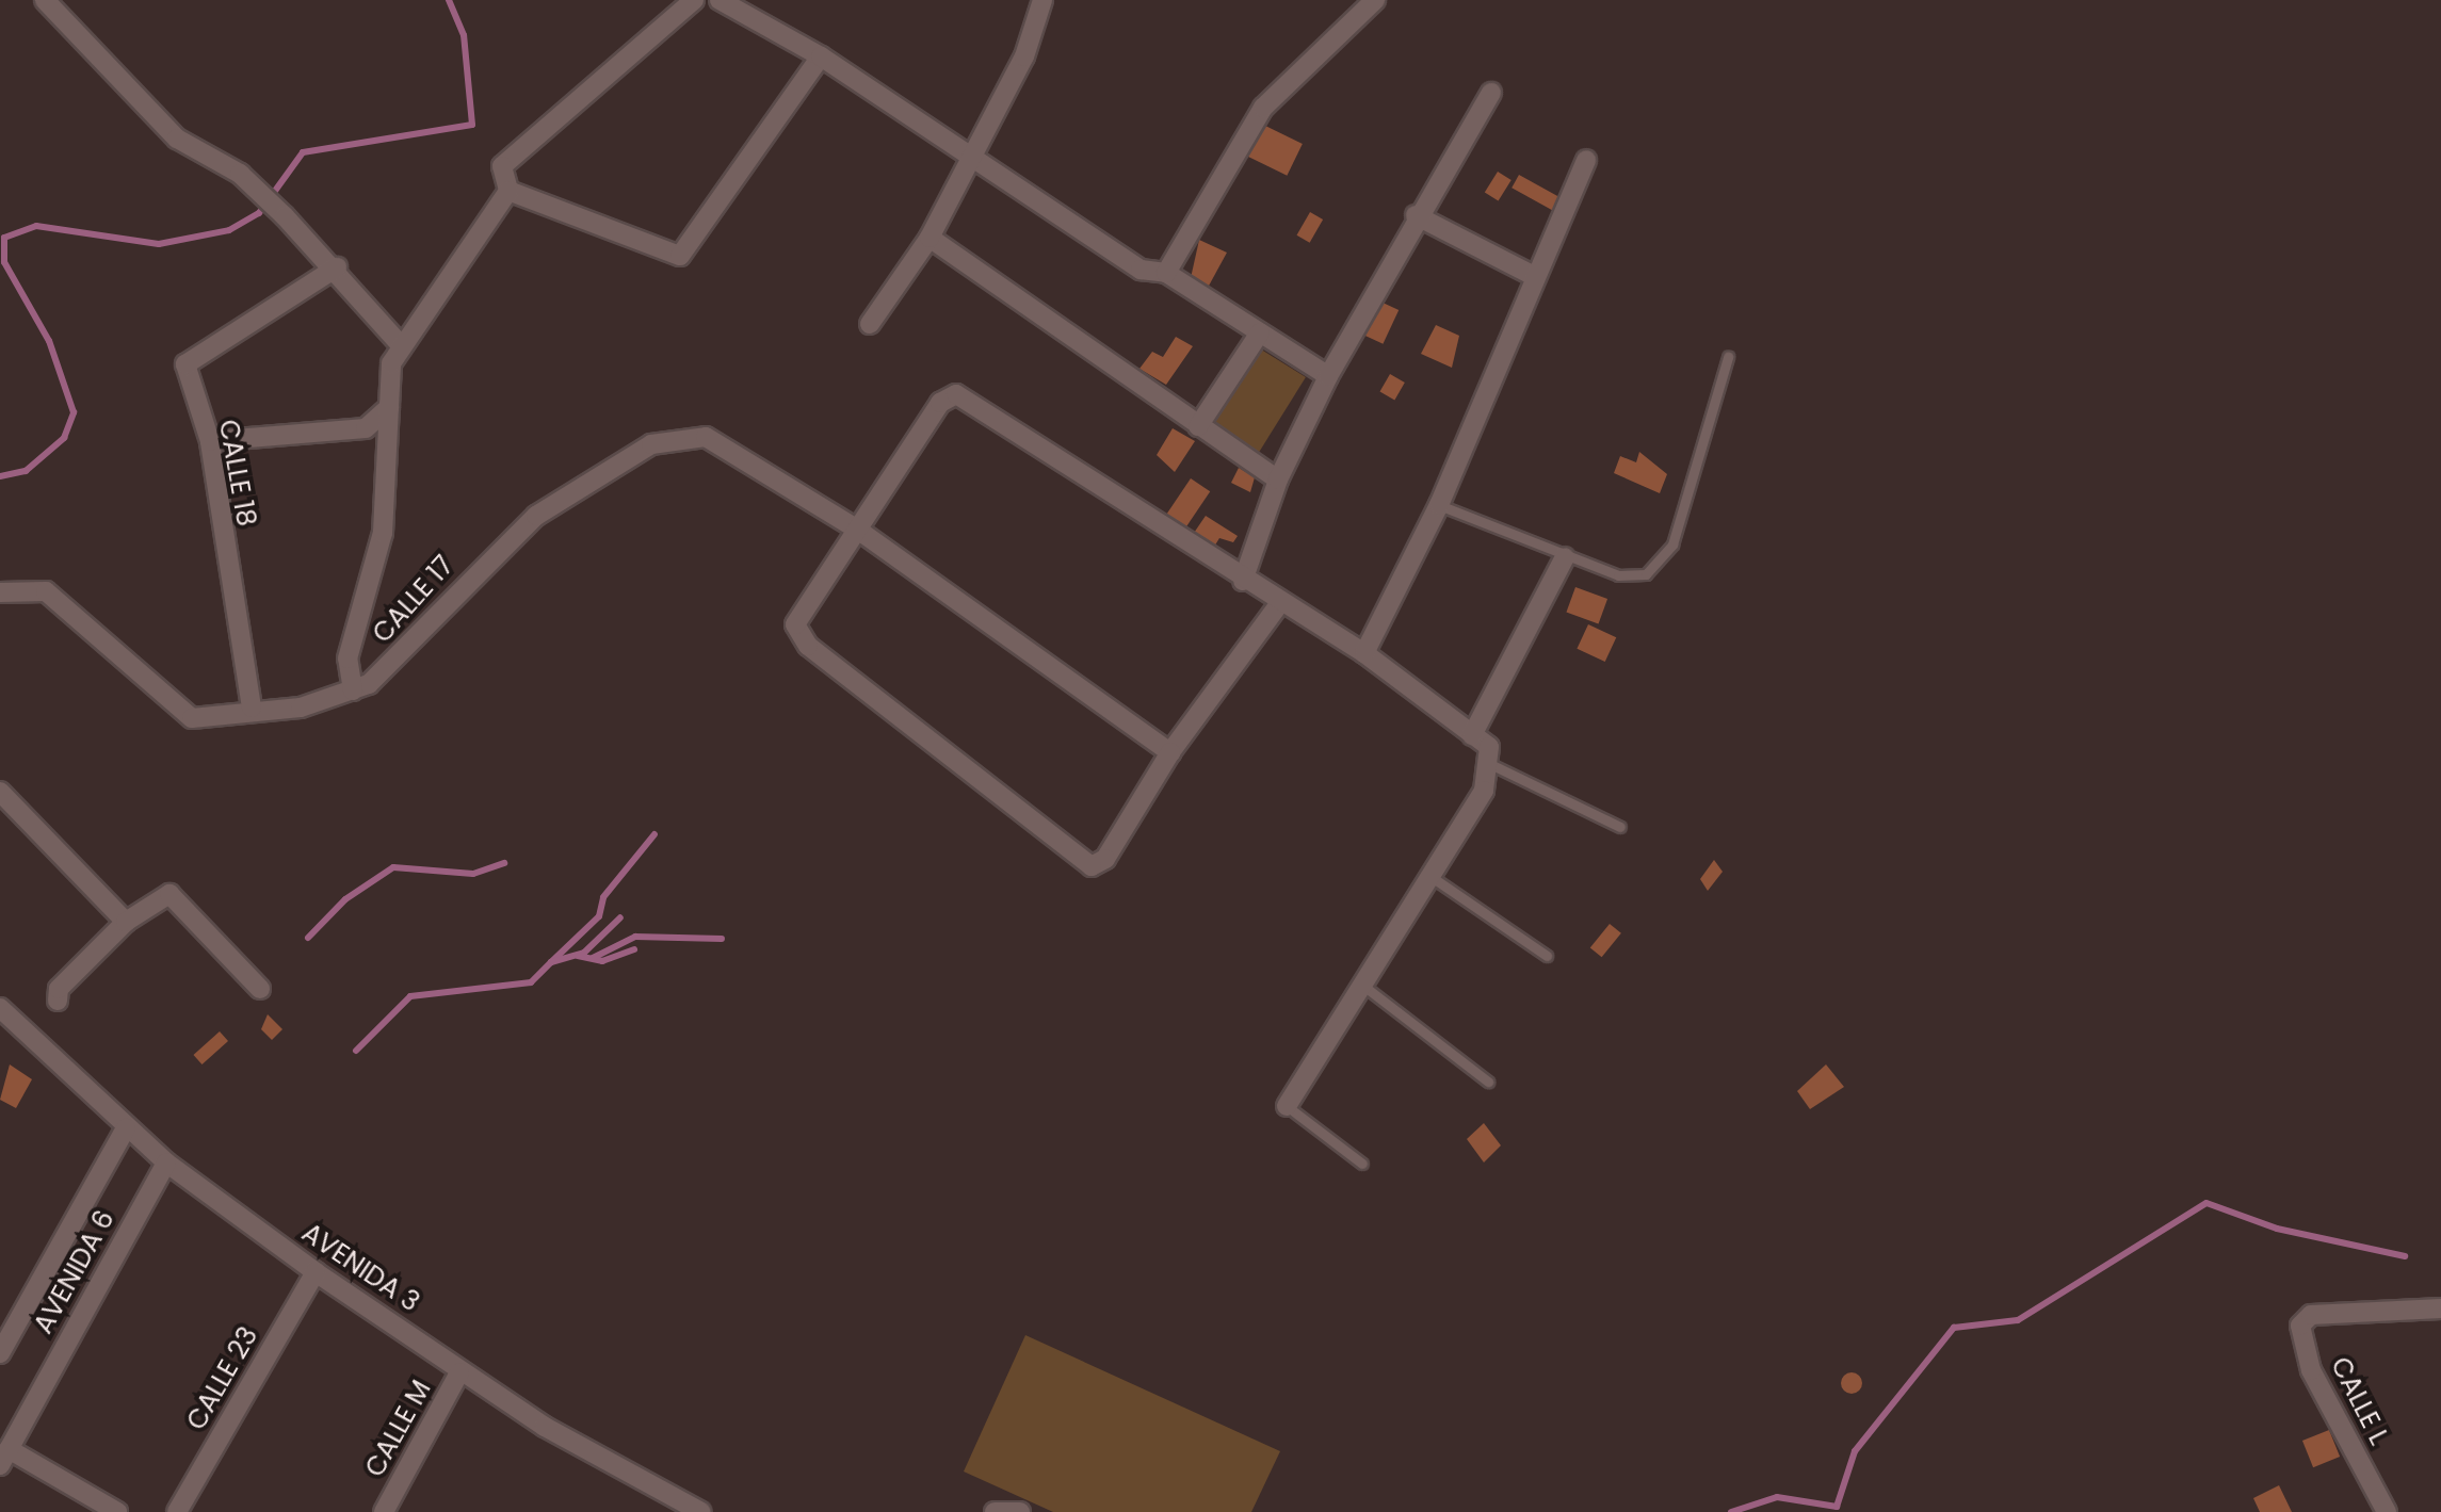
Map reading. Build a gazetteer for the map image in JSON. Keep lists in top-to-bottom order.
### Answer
{
  "streets": {
    "street": [
      "CALLE 18",
      "CALLE 17",
      "AVENIDA 3",
      "AVENIDA 6",
      "CALLE 23",
      "CALLE L",
      "CALLE M"
    ]
  },
  "crossings": [
    ["CALLE 18", "CALLE 17"],
    ["AVENIDA 3", "AVENIDA 6"],
    ["AVENIDA 3", "CALLE 23"],
    ["AVENIDA 3", "CALLE M"]
  ]
}
